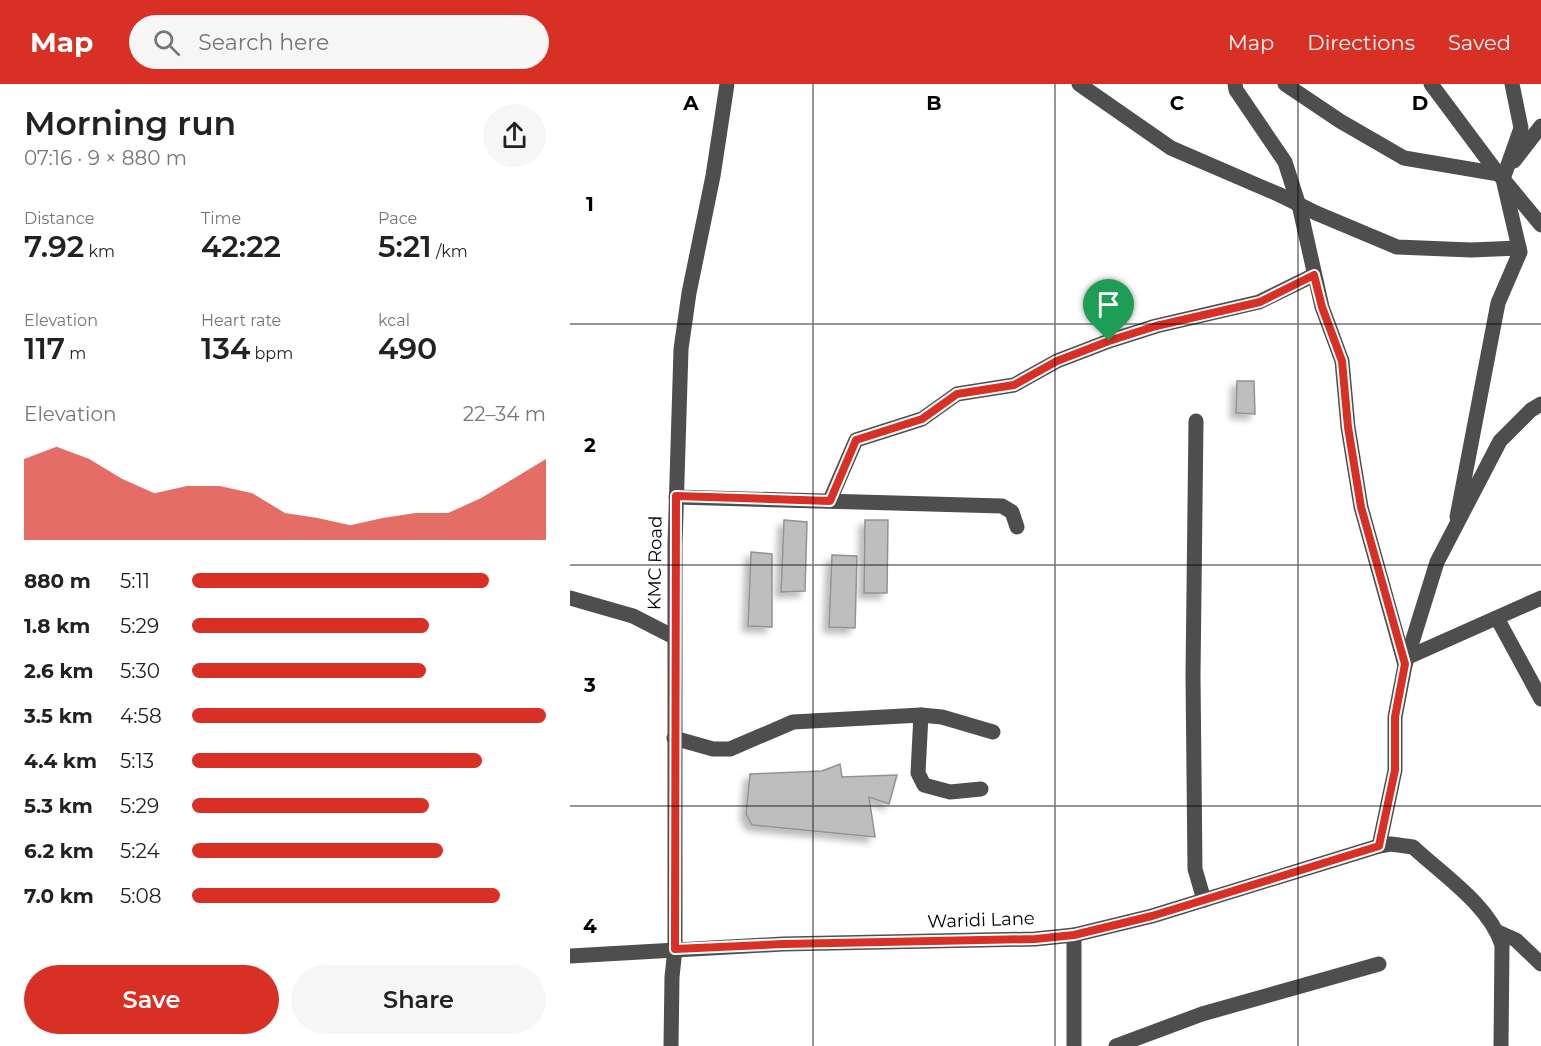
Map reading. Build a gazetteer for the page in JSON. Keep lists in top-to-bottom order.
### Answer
{
  "streets": {
    "street": ["KMC Road", "Waridi Lane"]
  },
  "crossings": [
    ["KMC Road", "Waridi Lane"]
  ],
  "page": {
    "header": "Map",
    "search": "Search here",
    "nav": ["Map", "Directions", "Saved"],
    "heading": ["Morning run", "07:16 · 9 × 880 m"],
    "stats": [
      ["Distance", "7.92 km"],
      ["Time", "42:22"],
      ["Pace", "5:21 /km"],
      ["Elevation", "117 m"],
      ["Heart rate", "134 bpm"],
      ["kcal", "490"]
    ],
    "chart": ["Elevation", "22–34 m"],
    "list": [
      {
        "name": "880 m",
        "note": "5:11"
      },
      {
        "name": "1.8 km",
        "note": "5:29"
      },
      {
        "name": "2.6 km",
        "note": "5:30"
      },
      {
        "name": "3.5 km",
        "note": "4:58"
      },
      {
        "name": "4.4 km",
        "note": "5:13"
      },
      {
        "name": "5.3 km",
        "note": "5:29"
      },
      {
        "name": "6.2 km",
        "note": "5:24"
      },
      {
        "name": "7.0 km",
        "note": "5:08"
      }
    ],
    "buttons": ["Save", "Share"]
  },
  "grid": {
    "columns": [
      "A",
      "B",
      "C",
      "D"
    ],
    "rows": [
      "1",
      "2",
      "3",
      "4"
    ]
  }
}
